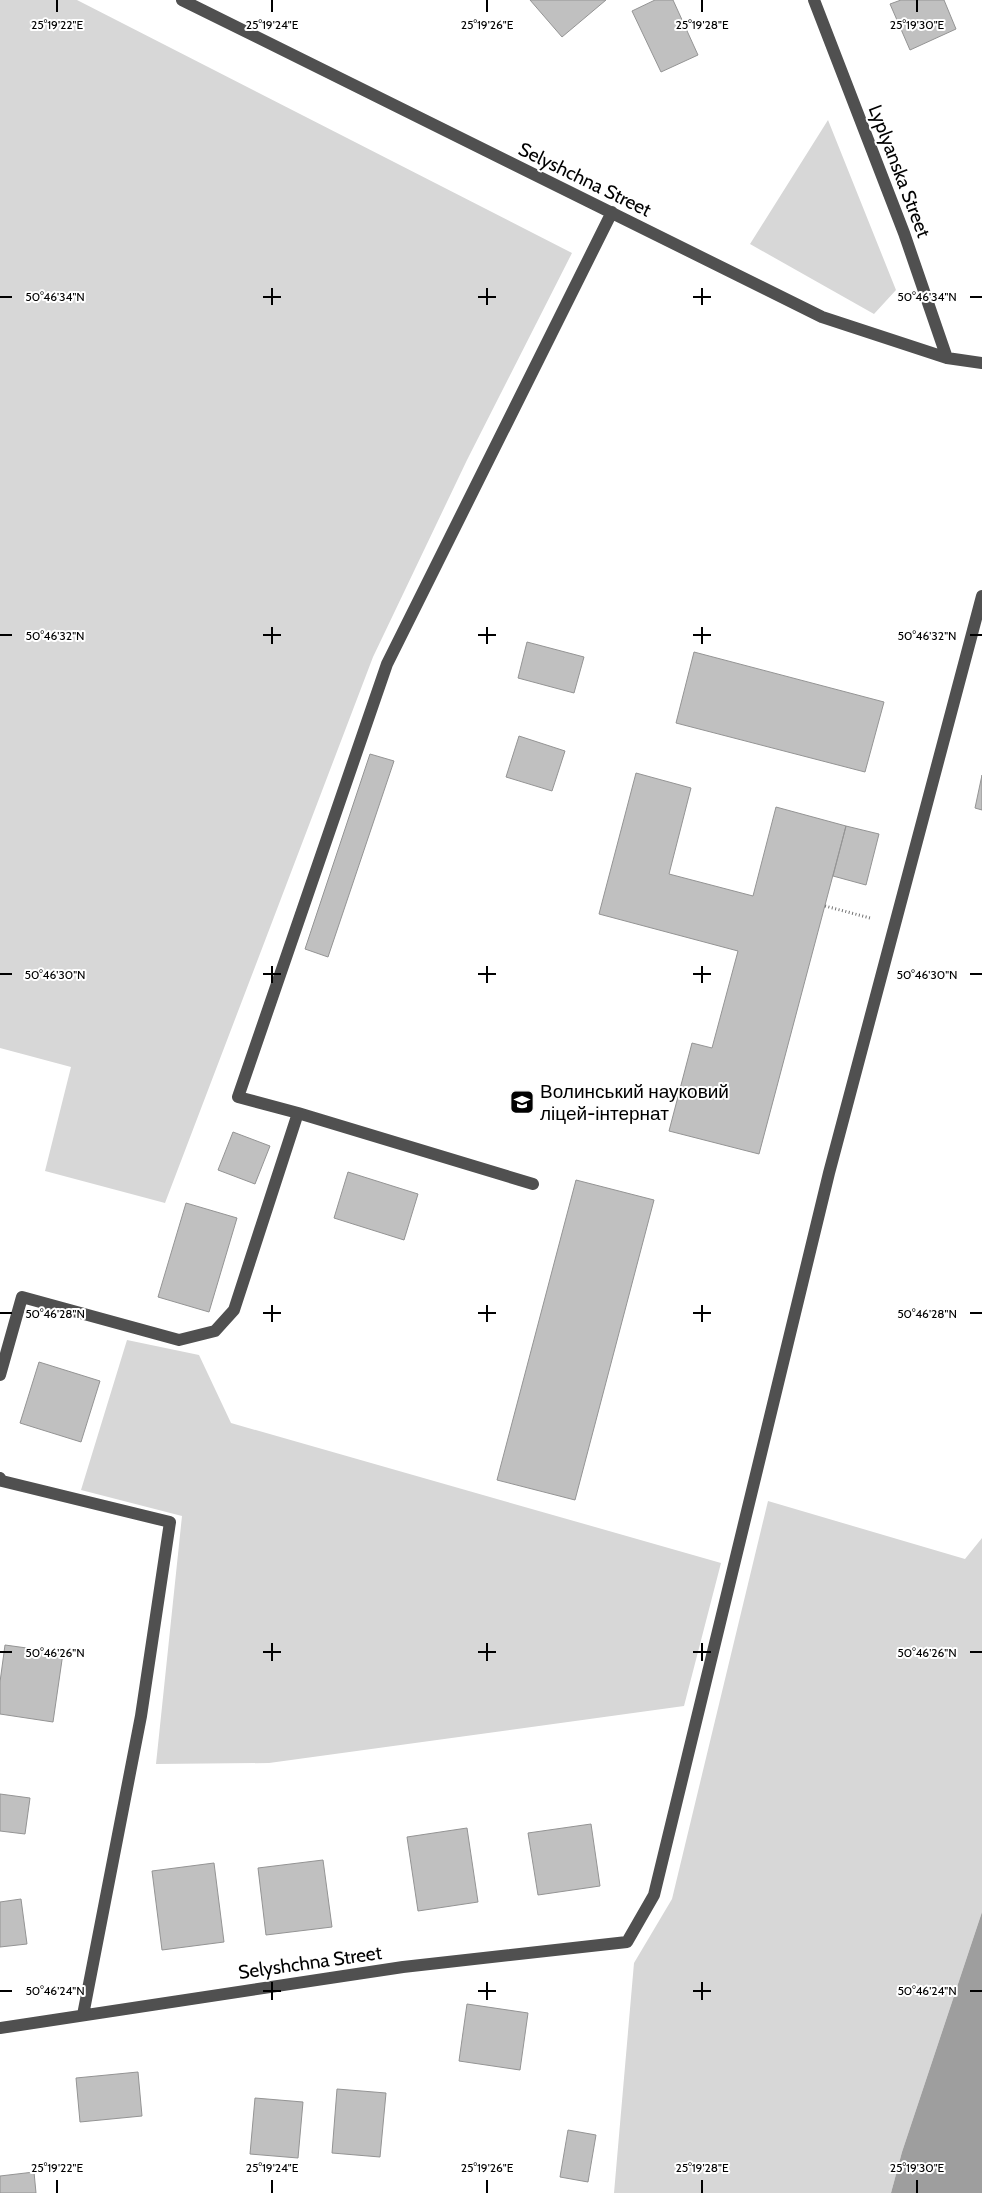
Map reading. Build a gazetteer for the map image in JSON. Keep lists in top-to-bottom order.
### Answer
{
  "streets": {
    "street": ["Lyplyanska Street", "Selyshchna Street"]
  },
  "crossings": [
    ["Lyplyanska Street", "Selyshchna Street"]
  ],
  "places": {
    "school or university": ["Волинський науковий ліцей-інтернат"]
  },
  "coordinates": [
    "25°19'22\"E",
    "25°19'24\"E",
    "25°19'26\"E",
    "25°19'28\"E",
    "25°19'30\"E",
    "50°46'34\"N",
    "50°46'32\"N",
    "50°46'30\"N",
    "50°46'28\"N",
    "50°46'26\"N",
    "50°46'24\"N"
  ]
}
